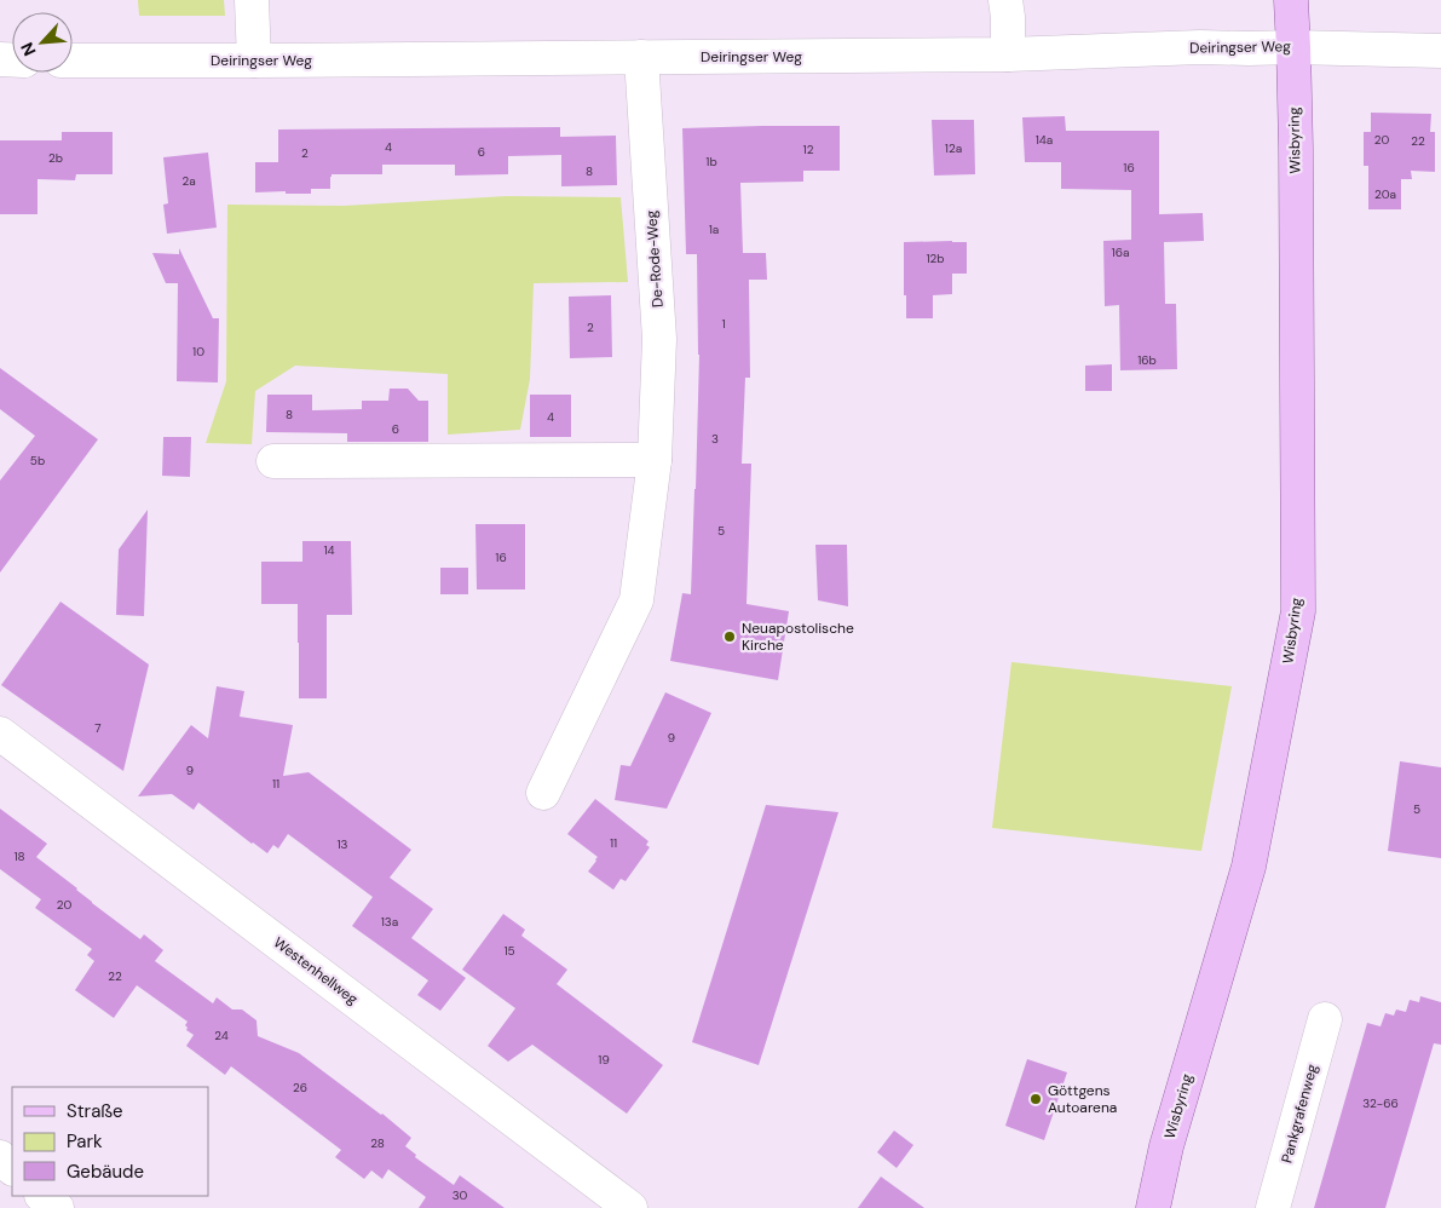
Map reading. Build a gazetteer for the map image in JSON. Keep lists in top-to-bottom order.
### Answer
{
  "streets": {
    "main road": ["Wisbyring"],
    "street": [
      "Deiringser Weg",
      "De-Rode-Weg",
      "Westenhellweg",
      "Pankgrafenweg"
    ]
  },
  "crossings": [
    ["Deiringser Weg", "Wisbyring"],
    ["Deiringser Weg", "De-Rode-Weg"]
  ],
  "places": ["Neuapostolische Kirche", "Göttgens Autoarena"],
  "house_numbers": [
    "14a",
    "20",
    "22",
    "4",
    "12a",
    "12",
    "6",
    "2",
    "2b",
    "1b",
    "16",
    "8",
    "2a",
    "20a",
    "1a",
    "16a",
    "12b",
    "1",
    "2",
    "10",
    "16b",
    "8",
    "4",
    "6",
    "3",
    "5b",
    "5",
    "14",
    "16",
    "7",
    "9",
    "9",
    "11",
    "5",
    "11",
    "13",
    "18",
    "20",
    "13a",
    "15",
    "22",
    "24",
    "19",
    "26",
    "32-66",
    "28",
    "30"
  ],
  "legend": ["Straße", "Park", "Gebäude"],
  "north": "bottom left"
}
